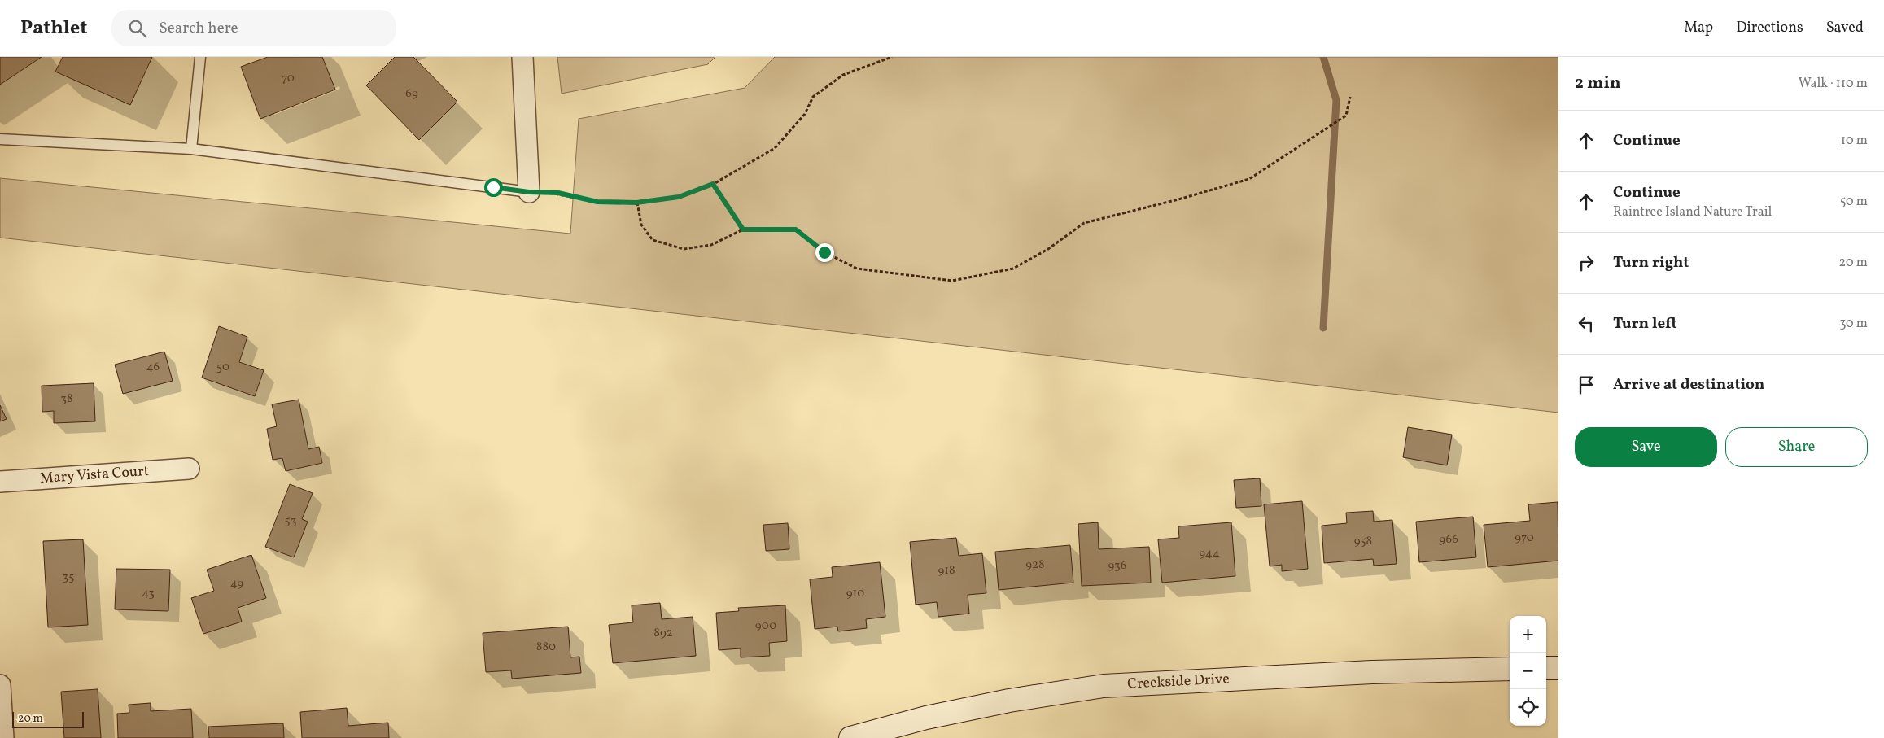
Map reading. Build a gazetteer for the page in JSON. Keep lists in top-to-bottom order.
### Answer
{
  "streets": {
    "street": ["Mary Vista Court", "Creekside Drive"]
  },
  "house_numbers": [
    "70",
    "69",
    "46",
    "50",
    "38",
    "53",
    "970",
    "966",
    "958",
    "944",
    "928",
    "936",
    "918",
    "35",
    "49",
    "43",
    "910",
    "900",
    "892",
    "880"
  ],
  "scale_bar": "20 m",
  "page": {
    "header": "Pathlet",
    "search": "Search here",
    "nav": ["Map", "Directions", "Saved"],
    "heading": ["2 min", "Walk · 110 m"],
    "list": [
      ["Continue", "10 m"],
      ["Continue", "Raintree Island Nature Trail", "50 m"],
      ["Turn right", "20 m"],
      ["Turn left", "30 m"],
      "Arrive at destination"
    ],
    "buttons": ["Save", "Share"],
    "map_buttons": ["+", "−"],
    "scale": "20 m"
  }
}
